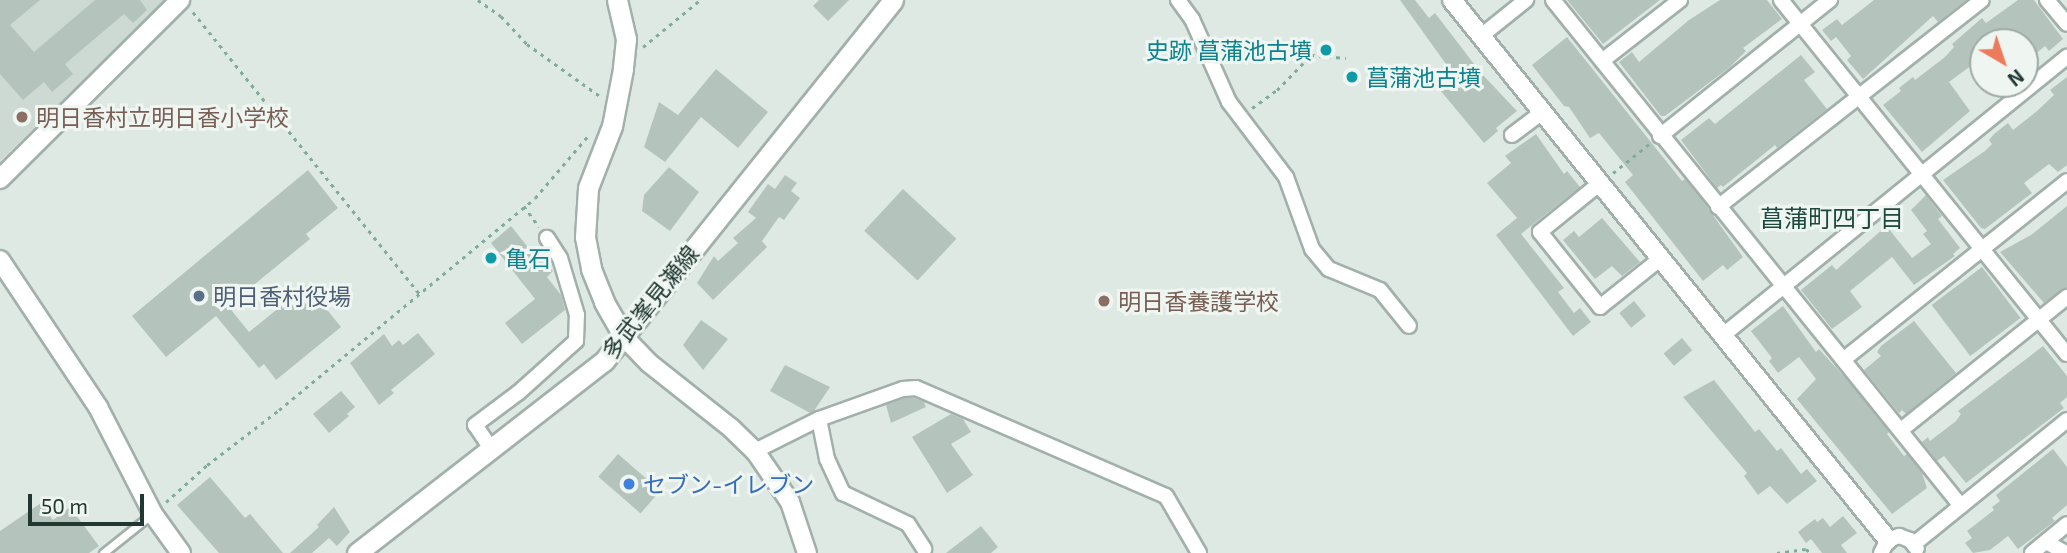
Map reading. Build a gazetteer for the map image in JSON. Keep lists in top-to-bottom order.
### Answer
{
  "streets": {
    "main road": ["多武峯見瀬線"]
  },
  "districts": ["菖蒲町四丁目"],
  "places": [
    "史跡 菖蒲池古墳",
    "菖蒲池古墳",
    "明日香村立明日香小学校",
    "亀石",
    "明日香村役場",
    "明日香養護学校",
    "セブン-イレブン"
  ],
  "scale_bar": "50 m",
  "north": "bottom right"
}
